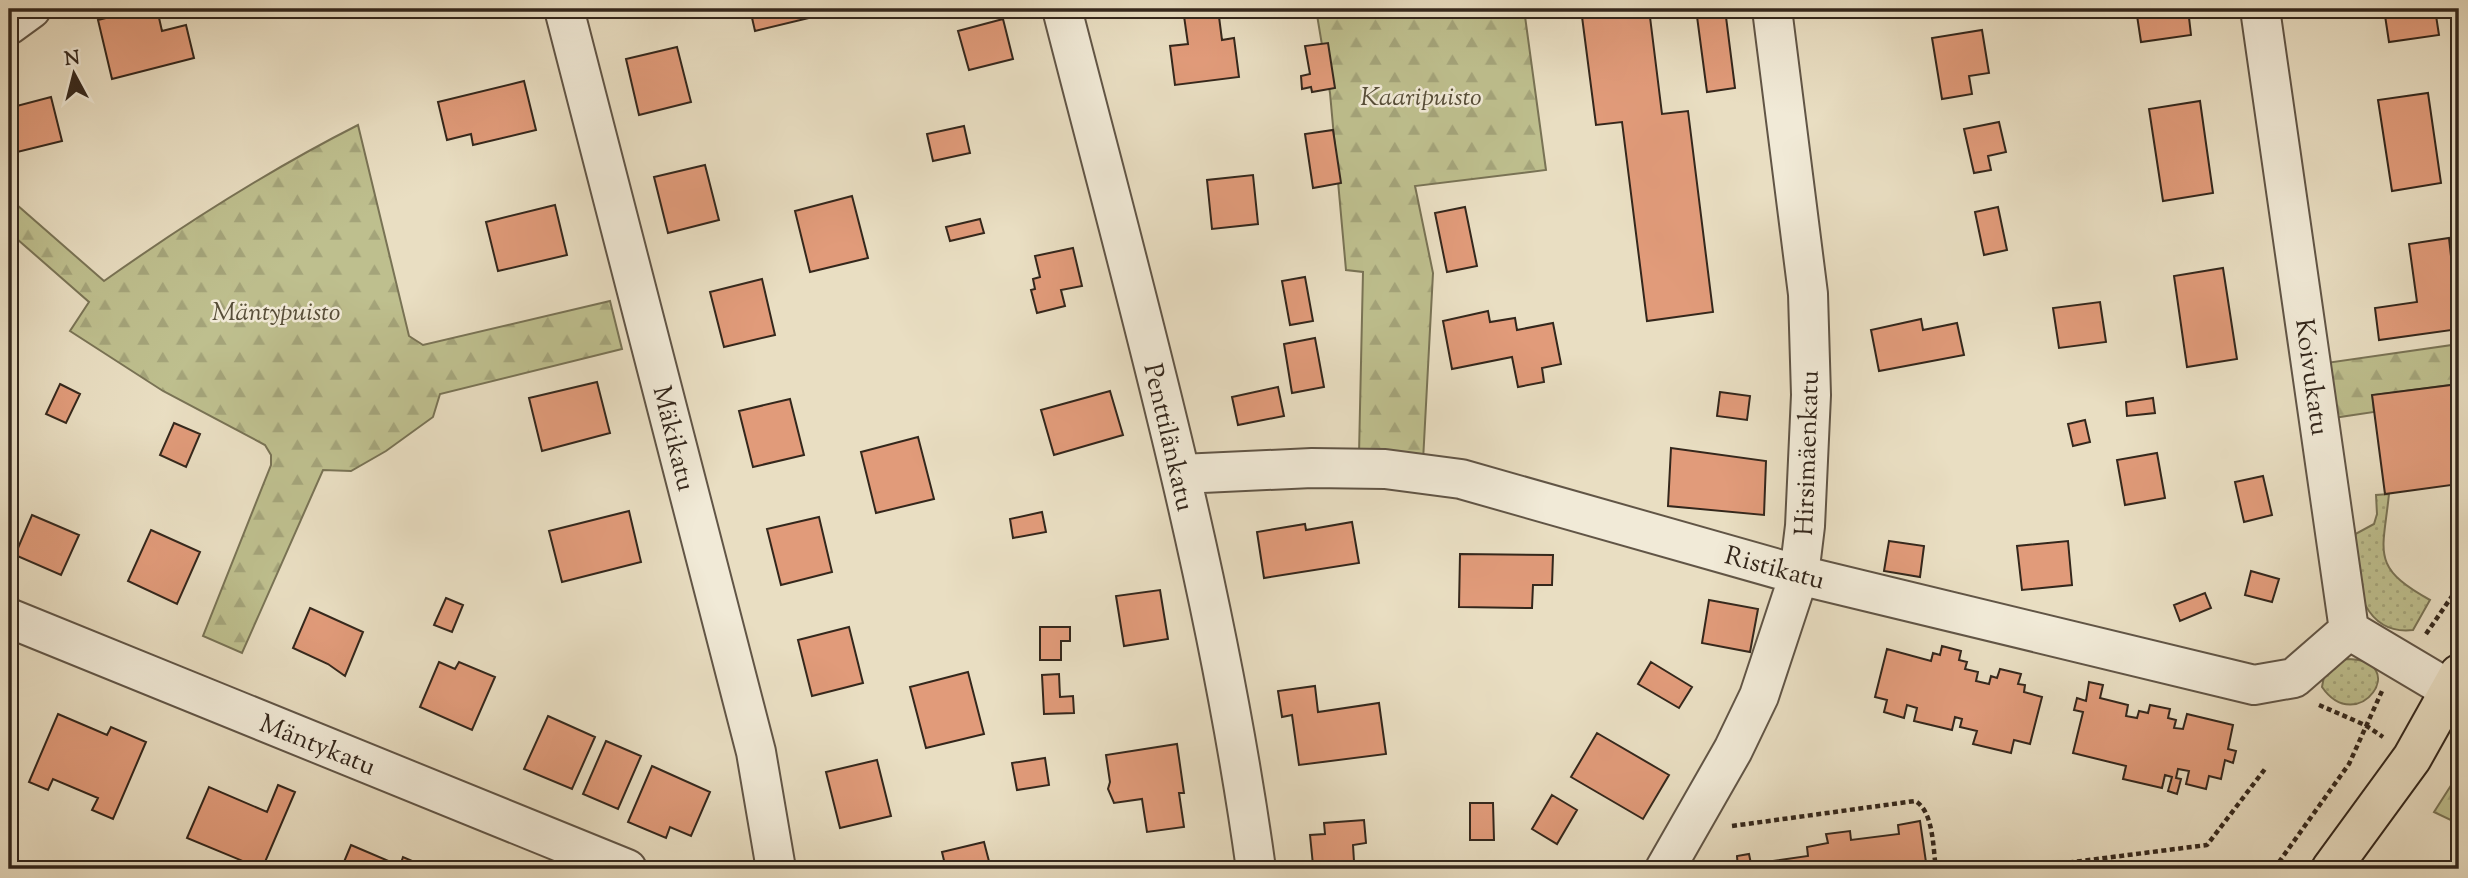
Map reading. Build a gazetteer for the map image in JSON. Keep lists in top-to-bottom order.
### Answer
{
  "streets": {
    "street": [
      "Koivukatu",
      "Penttilänkatu",
      "Mäkikatu",
      "Hirsimäenkatu",
      "Ristikatu",
      "Mäntykatu"
    ]
  },
  "crossings": [
    ["Koivukatu", "Ristikatu"],
    ["Penttilänkatu", "Ristikatu"],
    ["Hirsimäenkatu", "Ristikatu"]
  ],
  "parks": ["Kaaripuisto", "Mäntypuisto"],
  "north": "top"
}
